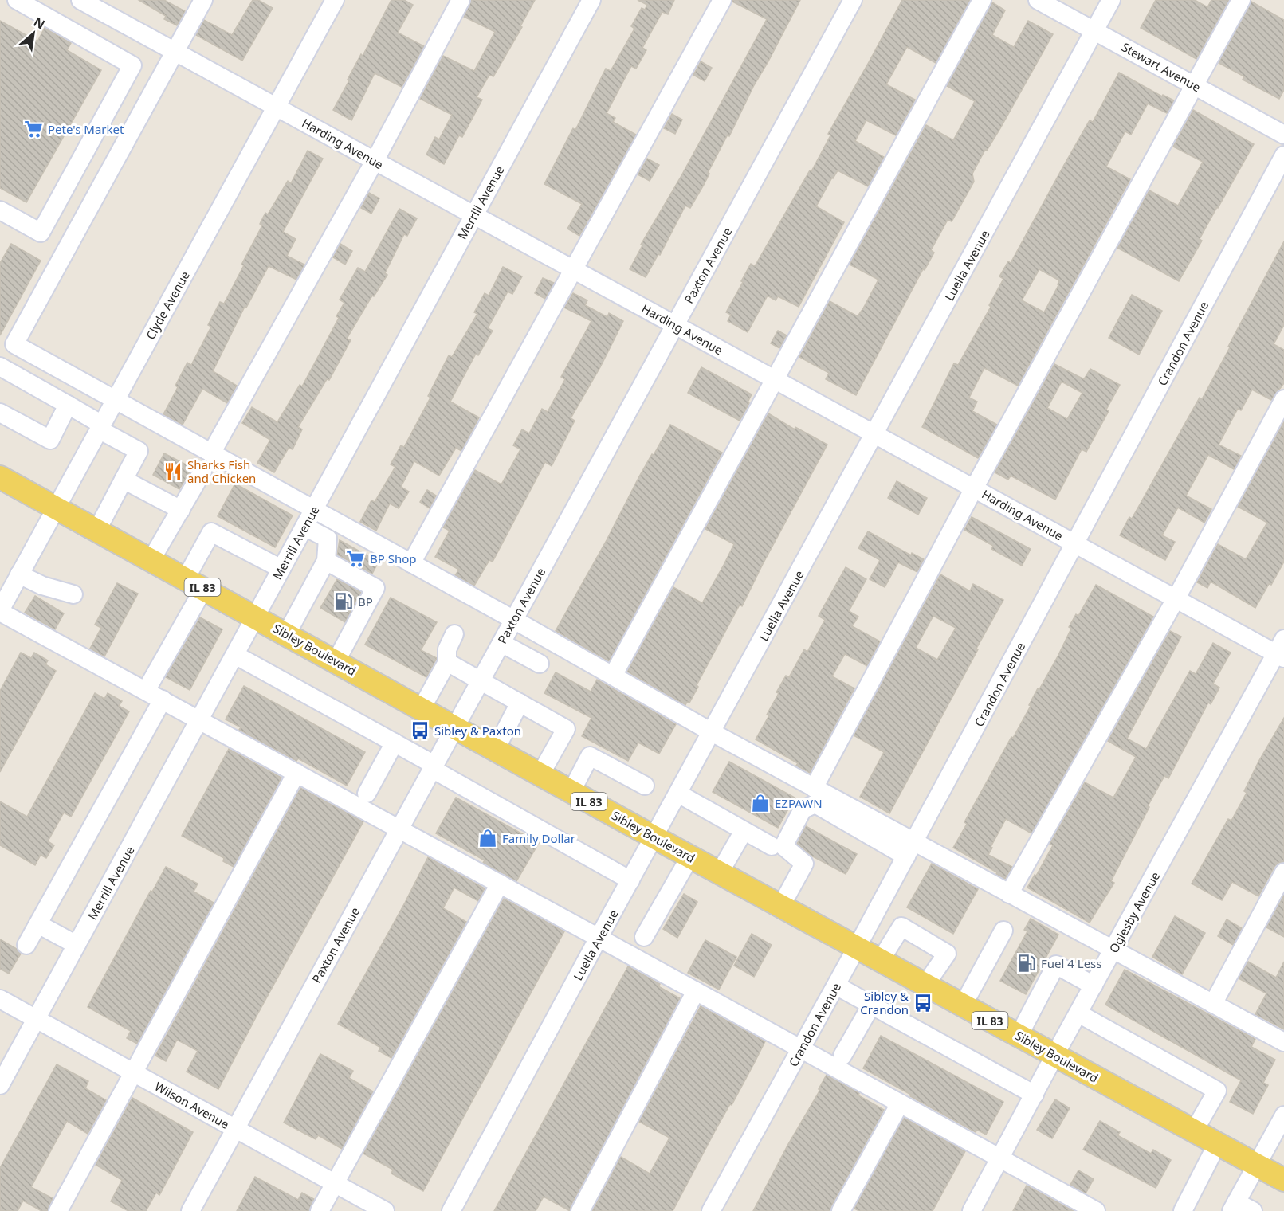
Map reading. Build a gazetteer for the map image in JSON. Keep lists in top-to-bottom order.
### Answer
{
  "streets": {
    "main road": ["IL 83", "Sibley Boulevard"],
    "street": [
      "Stewart Avenue",
      "Harding Avenue",
      "Merrill Avenue",
      "Paxton Avenue",
      "Luella Avenue",
      "Clyde Avenue",
      "Crandon Avenue",
      "Oglesby Avenue",
      "Wilson Avenue"
    ]
  },
  "crossings": [
    ["Stewart Avenue", "Luella Avenue"],
    ["Harding Avenue", "Merrill Avenue"],
    ["Harding Avenue", "Paxton Avenue"],
    ["Harding Avenue", "Luella Avenue"],
    ["Harding Avenue", "Clyde Avenue"],
    ["Harding Avenue", "Crandon Avenue"],
    ["Harding Avenue", "Oglesby Avenue"],
    ["Merrill Avenue", "Sibley Boulevard"],
    ["Merrill Avenue", "Wilson Avenue"],
    ["Paxton Avenue", "Sibley Boulevard"],
    ["Paxton Avenue", "Wilson Avenue"],
    ["Luella Avenue", "Sibley Boulevard"],
    ["Clyde Avenue", "Sibley Boulevard"],
    ["Crandon Avenue", "Sibley Boulevard"],
    ["Sibley Boulevard", "Oglesby Avenue"]
  ],
  "places": {
    "supermarket": ["Pete's Market", "BP Shop"],
    "restaurant": ["Sharks Fish and Chicken"],
    "fuel station": ["BP", "Fuel 4 Less"],
    "bus stop": ["Sibley & Paxton", "Sibley & Crandon"],
    "shop": ["EZPAWN", "Family Dollar"]
  },
  "north": "top right"
}
